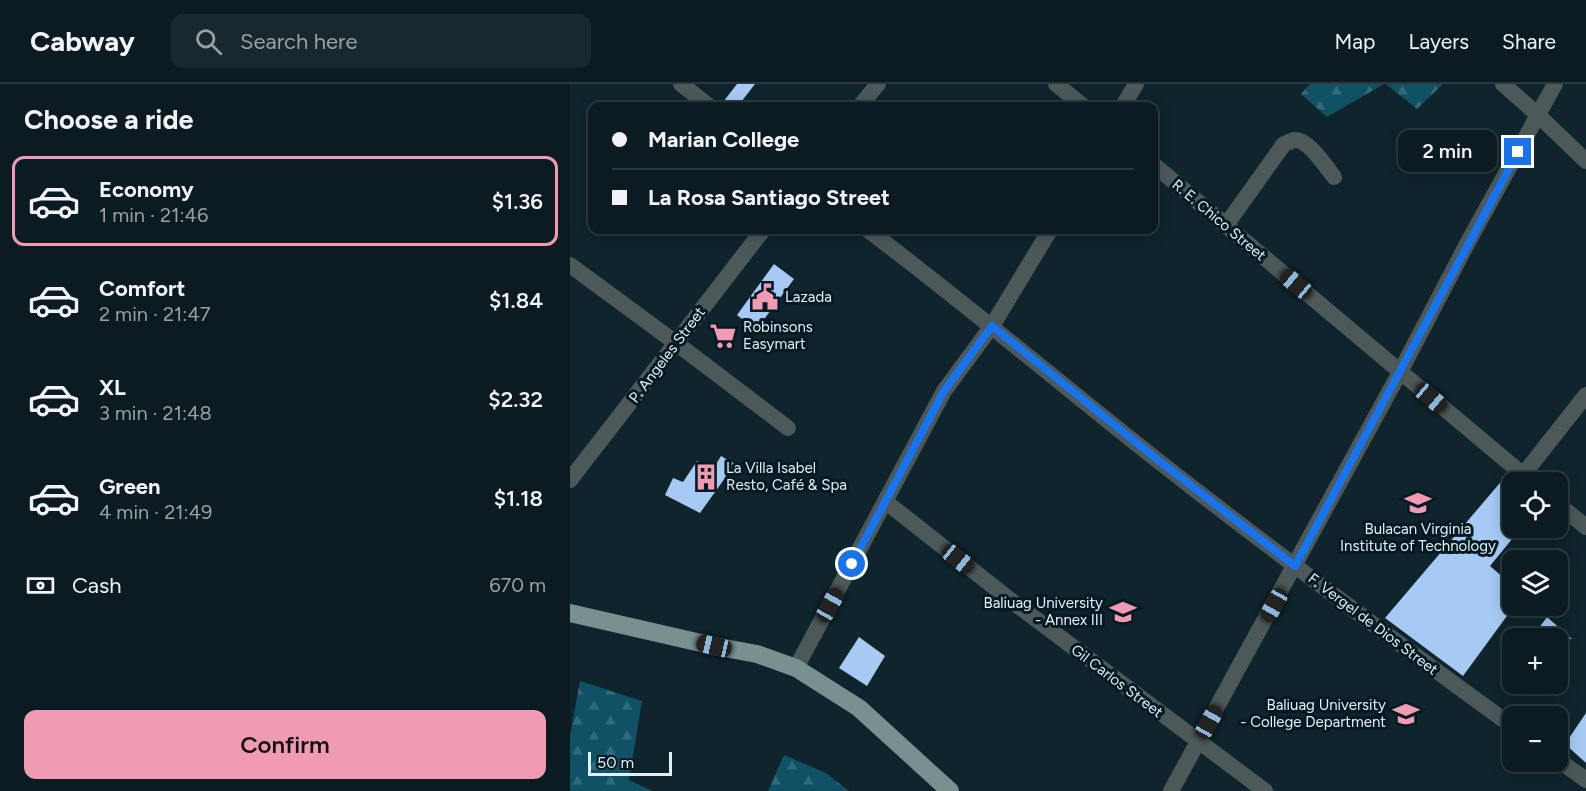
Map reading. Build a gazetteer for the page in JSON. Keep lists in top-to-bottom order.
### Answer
{
  "streets": {
    "street": [
      "R. E. Chico Street",
      "P. Angeles Street",
      "F. Vergel de Dios Street",
      "Gil Carlos Street"
    ]
  },
  "places": {
    "public building": ["Lazada"],
    "supermarket": ["Robinsons Easymart"],
    "building": ["La Villa Isabel Resto, Café & Spa"],
    "school or university": ["Bulacan Virginia Institute of Technology", "Baliuag University - Annex III", "Baliuag University - College Department"]
  },
  "scale_bar": "50 m",
  "page": {
    "header": "Cabway",
    "search": "Search here",
    "nav": ["Map", "Layers", "Share"],
    "heading": "Choose a ride",
    "banner": ["Marian College", "La Rosa Santiago Street"],
    "bubble": "2 min",
    "list": [
      {
        "name": "Economy",
        "note": "1 min · 21:46",
        "value": "$1.36"
      },
      {
        "name": "Comfort",
        "note": "2 min · 21:47",
        "value": "$1.84"
      },
      {
        "name": "XL",
        "note": "3 min · 21:48",
        "value": "$2.32"
      },
      {
        "name": "Green",
        "note": "4 min · 21:49",
        "value": "$1.18"
      }
    ],
    "map_buttons": ["+", "−"],
    "pay": ["Cash", "670 m"],
    "buttons": "Confirm",
    "scale": "50 m"
  }
}
